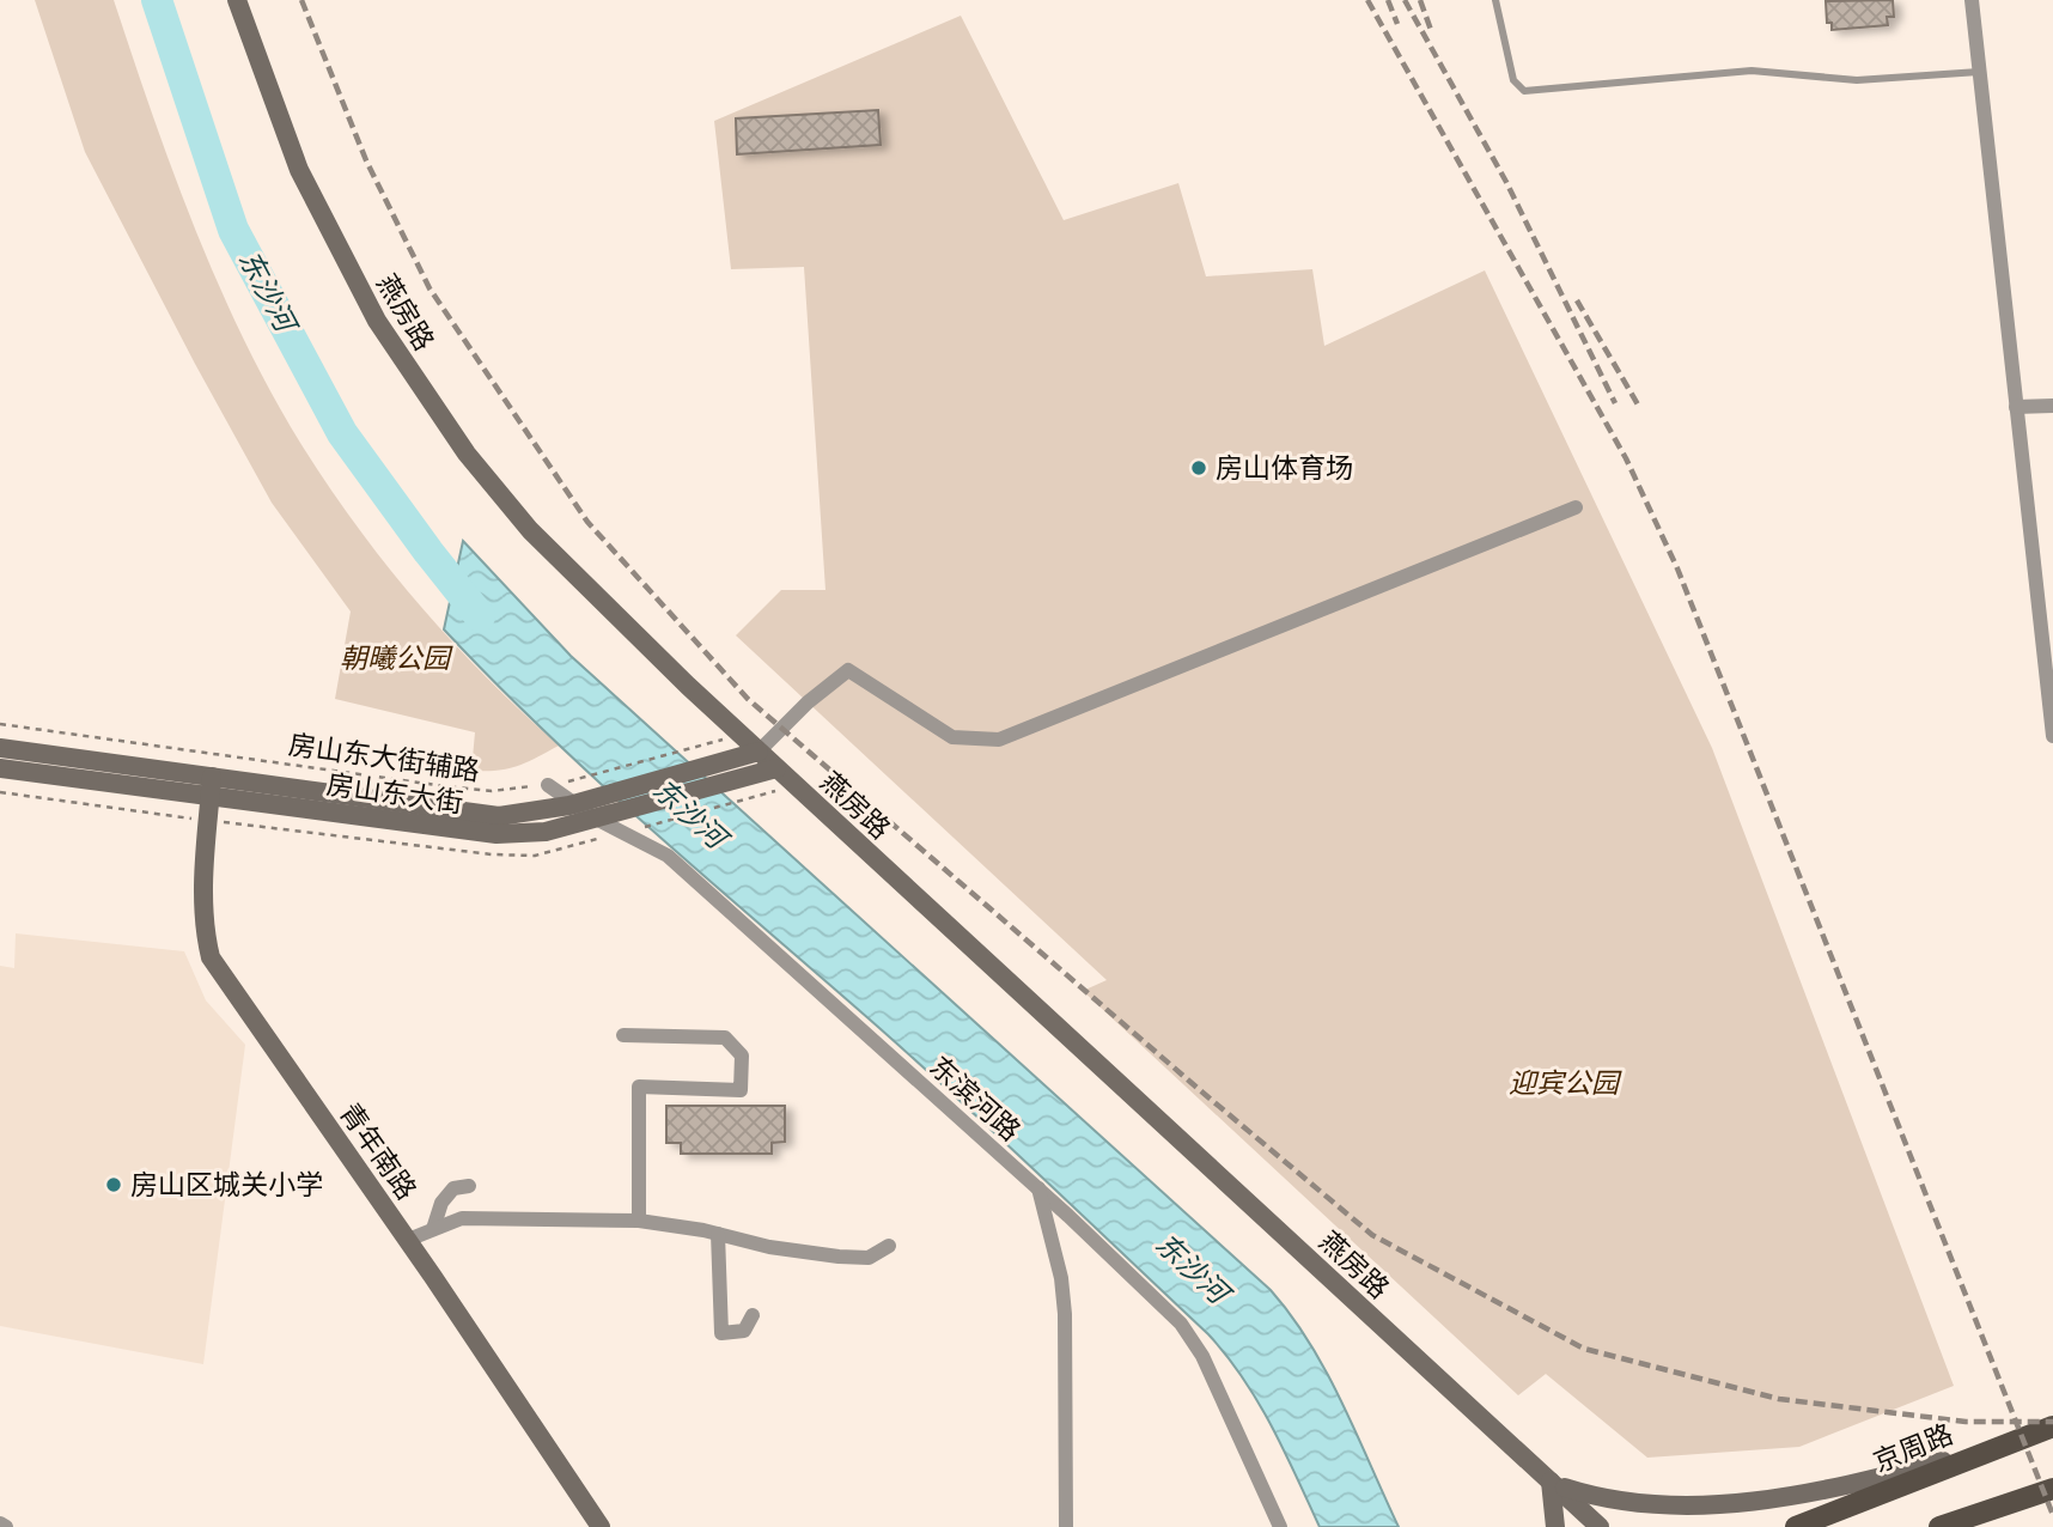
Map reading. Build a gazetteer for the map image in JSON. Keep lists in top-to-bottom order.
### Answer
{
  "streets": {
    "main road": [
      "燕房路",
      "房山东大街",
      "青年南路",
      "京周路"
    ],
    "street": ["东滨河路"],
    "path": ["房山东大街辅路"]
  },
  "crossings": [
    ["燕房路", "房山东大街"],
    ["房山东大街辅路", "东滨河路"],
    ["房山东大街", "东滨河路"],
    ["房山东大街", "青年南路"]
  ],
  "water": ["东沙河"],
  "parks": ["朝曦公园", "迎宾公园"],
  "places": ["房山体育场", "房山区城关小学"]
}
